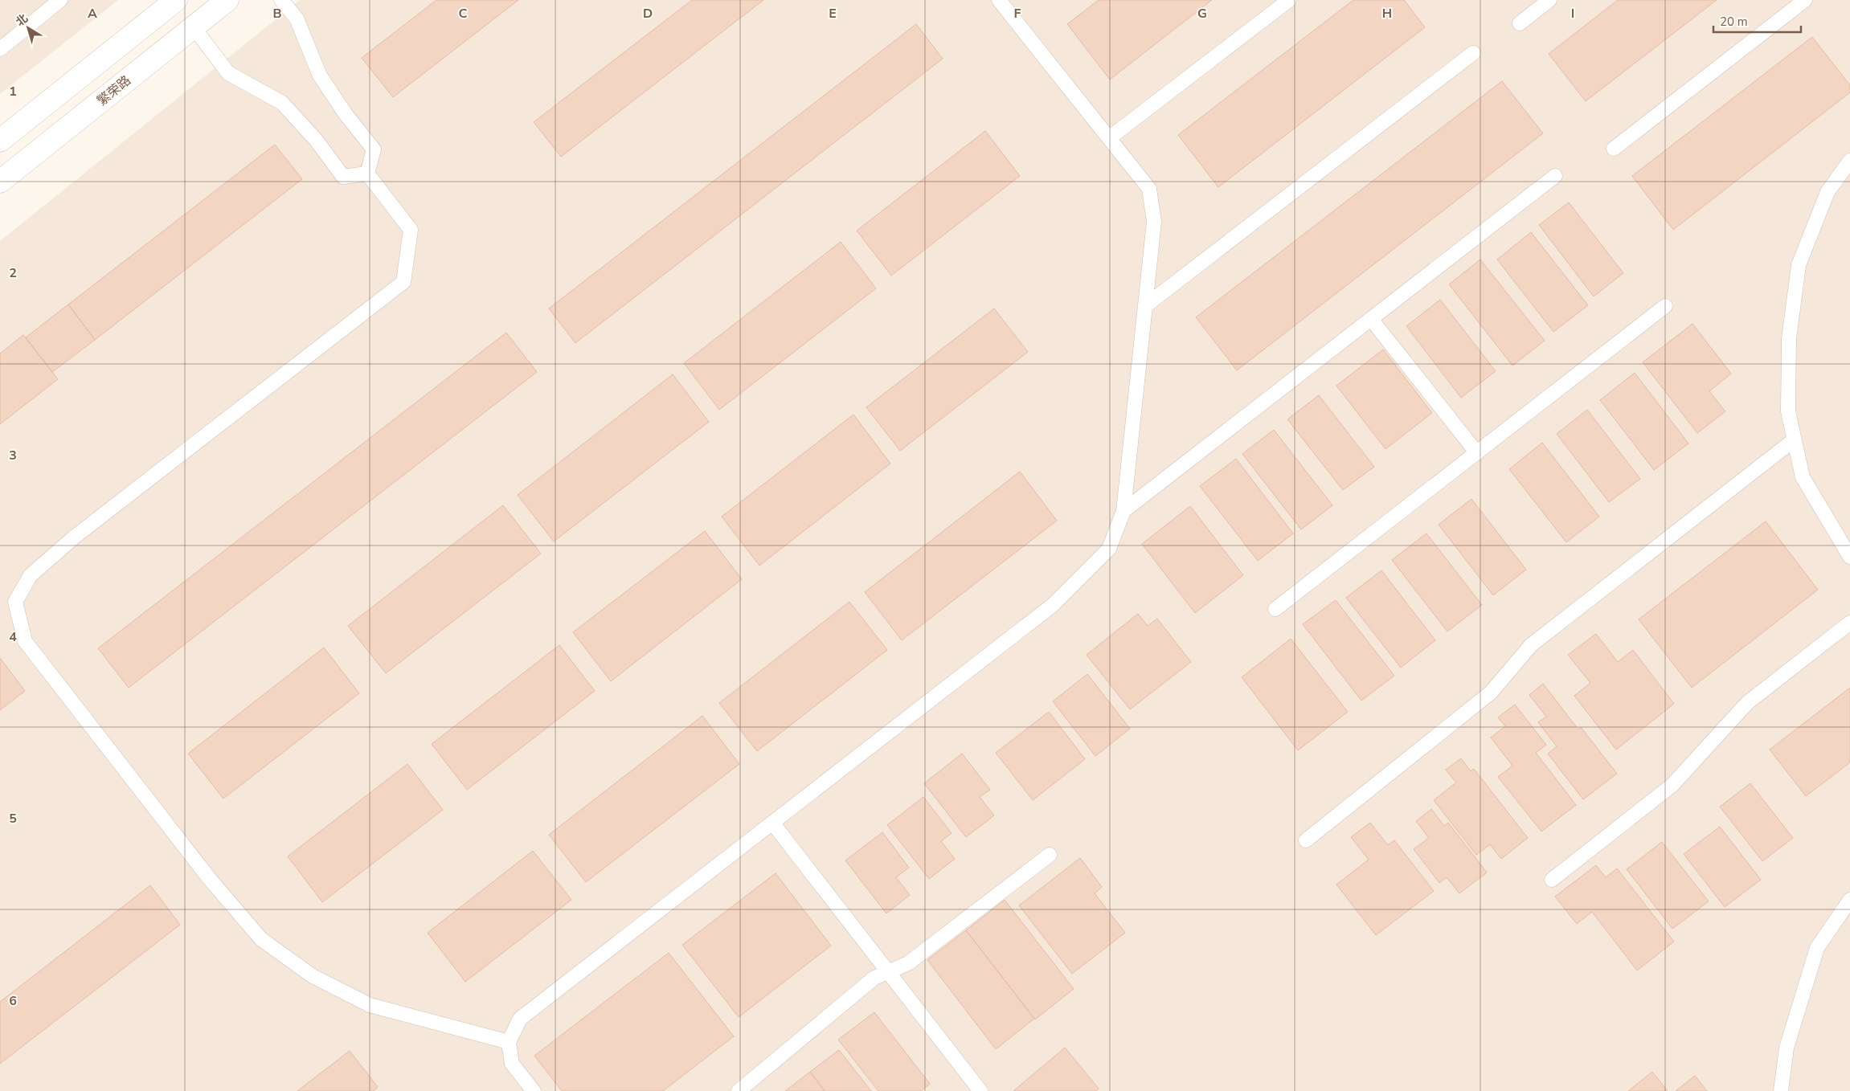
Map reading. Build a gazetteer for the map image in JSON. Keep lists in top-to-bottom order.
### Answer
{
  "streets": {
    "main road": ["繁荣路"]
  },
  "scale_bar": "20 m",
  "north": "top left",
  "grid": {
    "columns": [
      "A",
      "B",
      "C",
      "D",
      "E",
      "F",
      "G",
      "H",
      "I"
    ],
    "rows": [
      "1",
      "2",
      "3",
      "4",
      "5",
      "6"
    ]
  }
}
